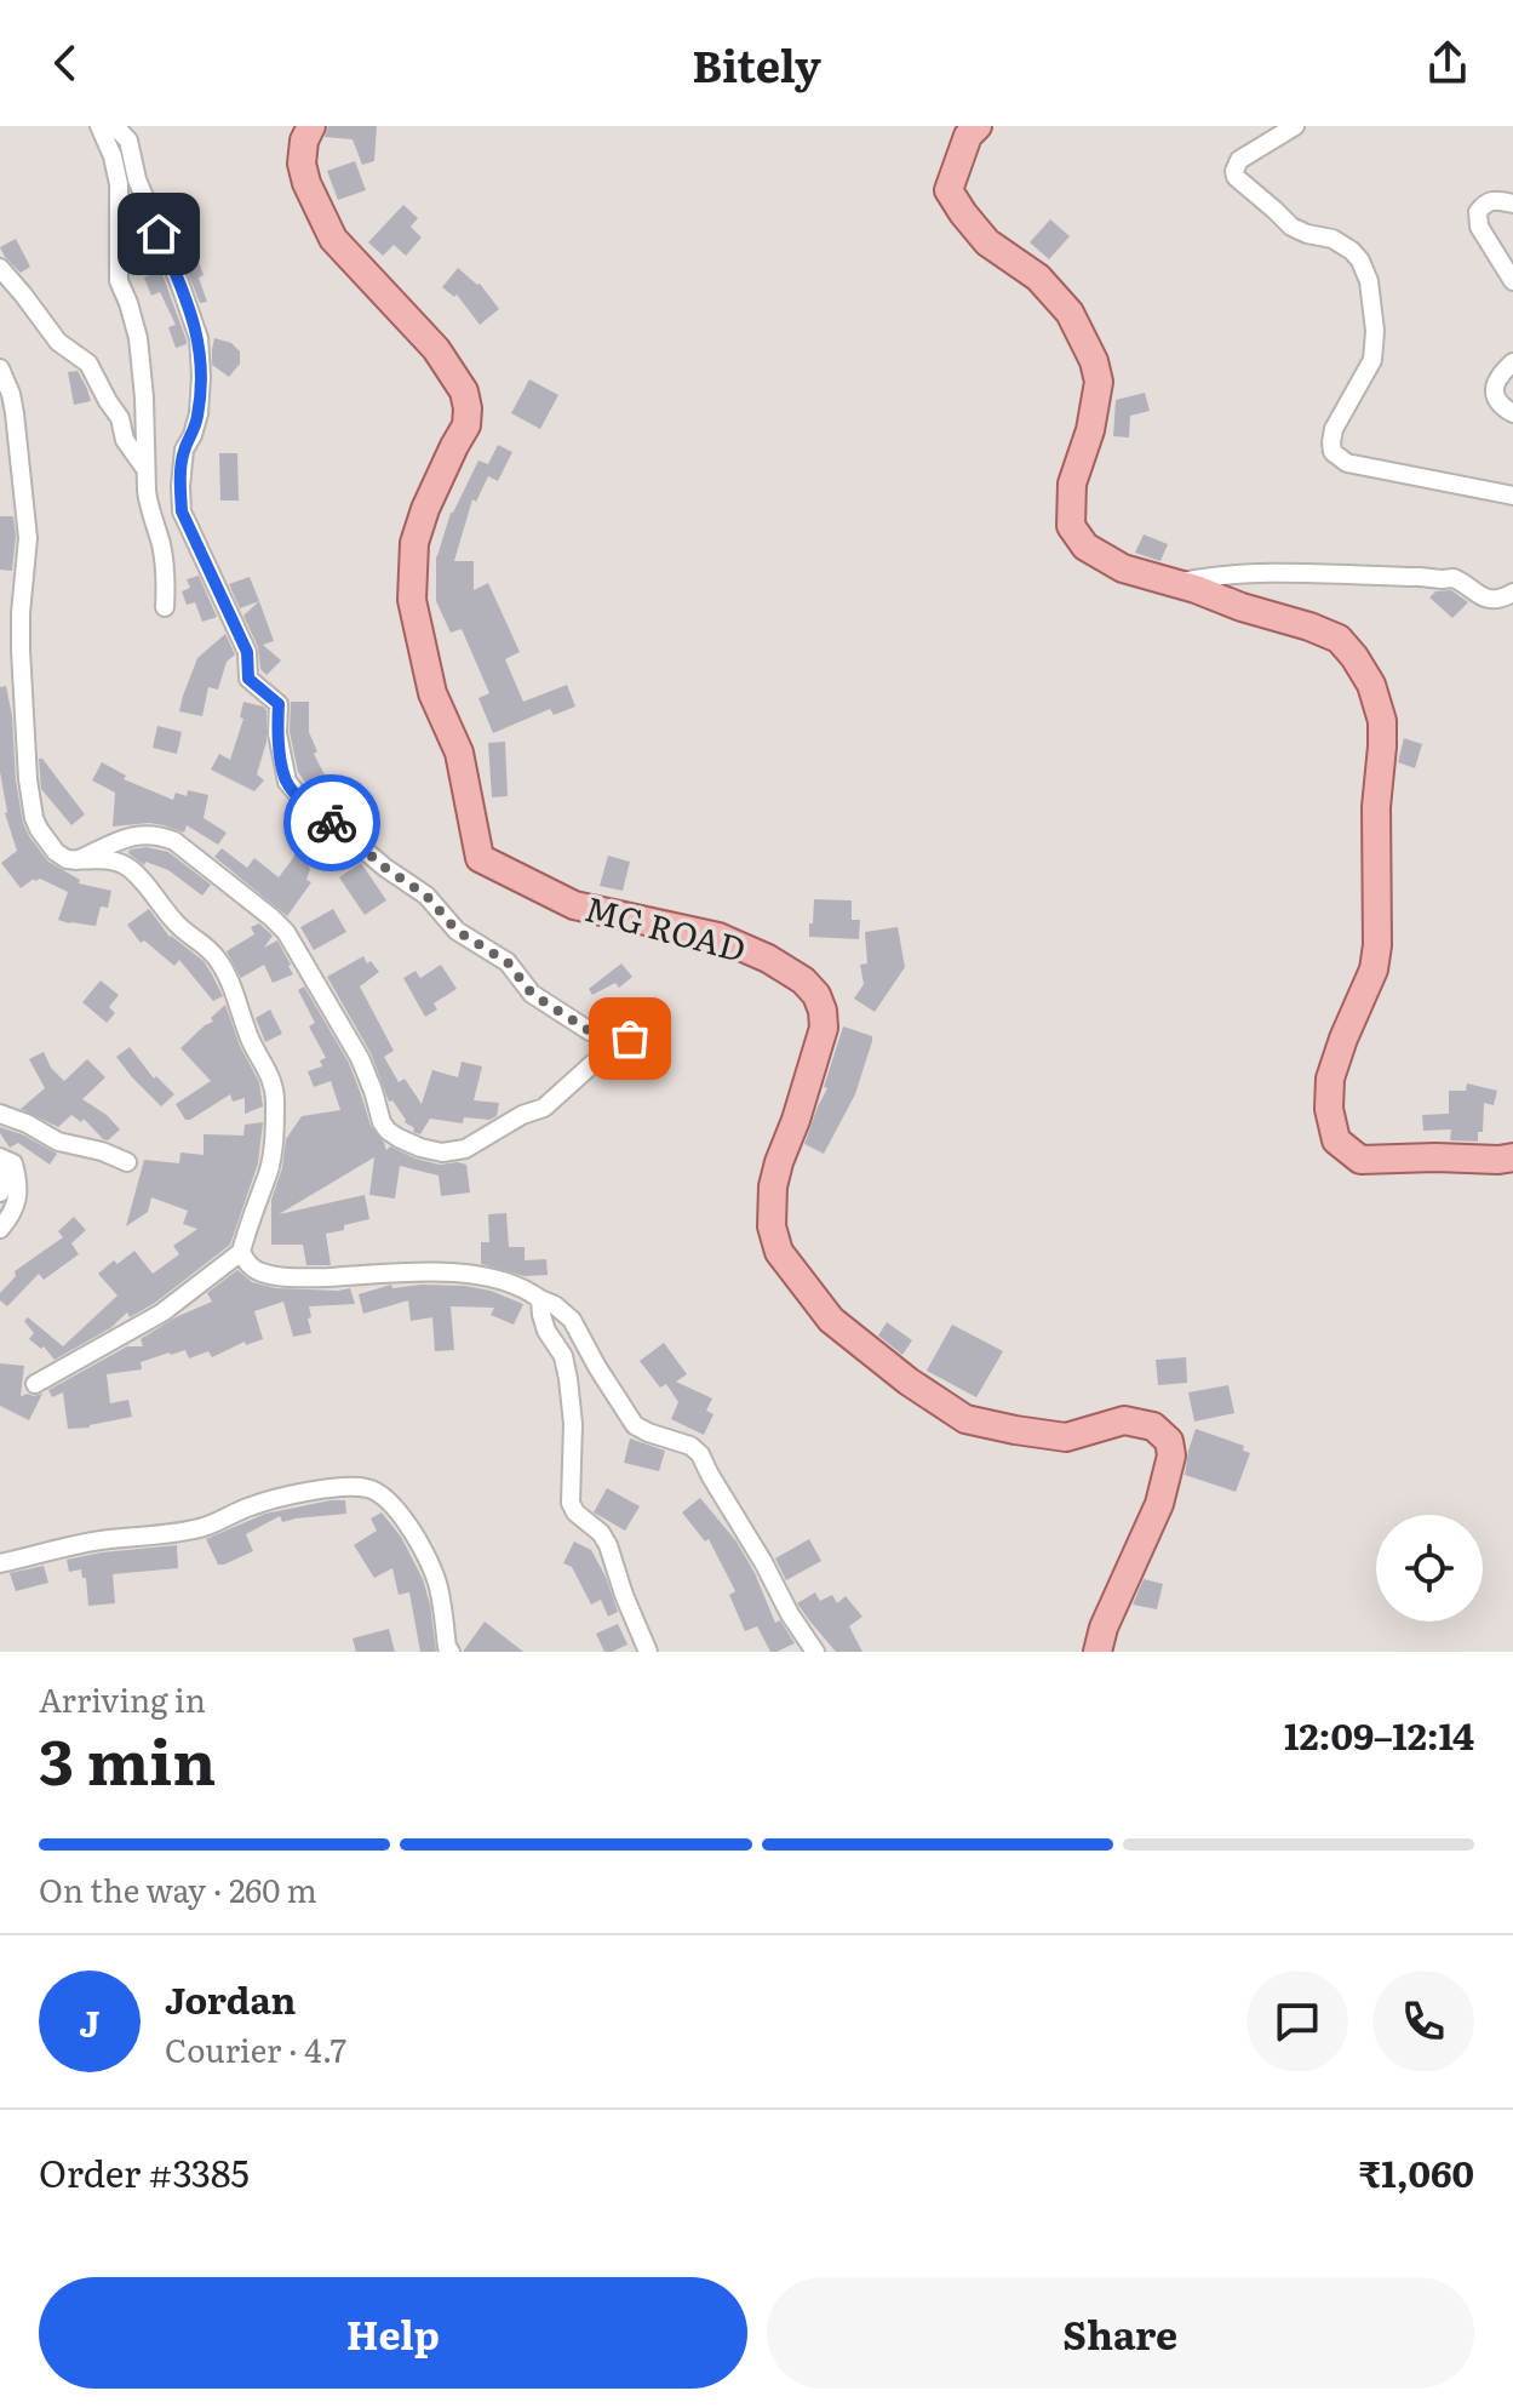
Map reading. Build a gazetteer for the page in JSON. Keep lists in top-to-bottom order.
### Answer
{
  "streets": {
    "main road": ["MG ROAD"]
  },
  "page": {
    "header": "Bitely",
    "heading": ["3 min", "Arriving in", "12:09–12:14"],
    "panel": [
      "Jordan",
      "Courier · 4.7",
      "Order #3385",
      "₹1,060"
    ],
    "bar": "On the way · 260 m",
    "round": "J",
    "buttons": ["Help", "Share"]
  }
}
